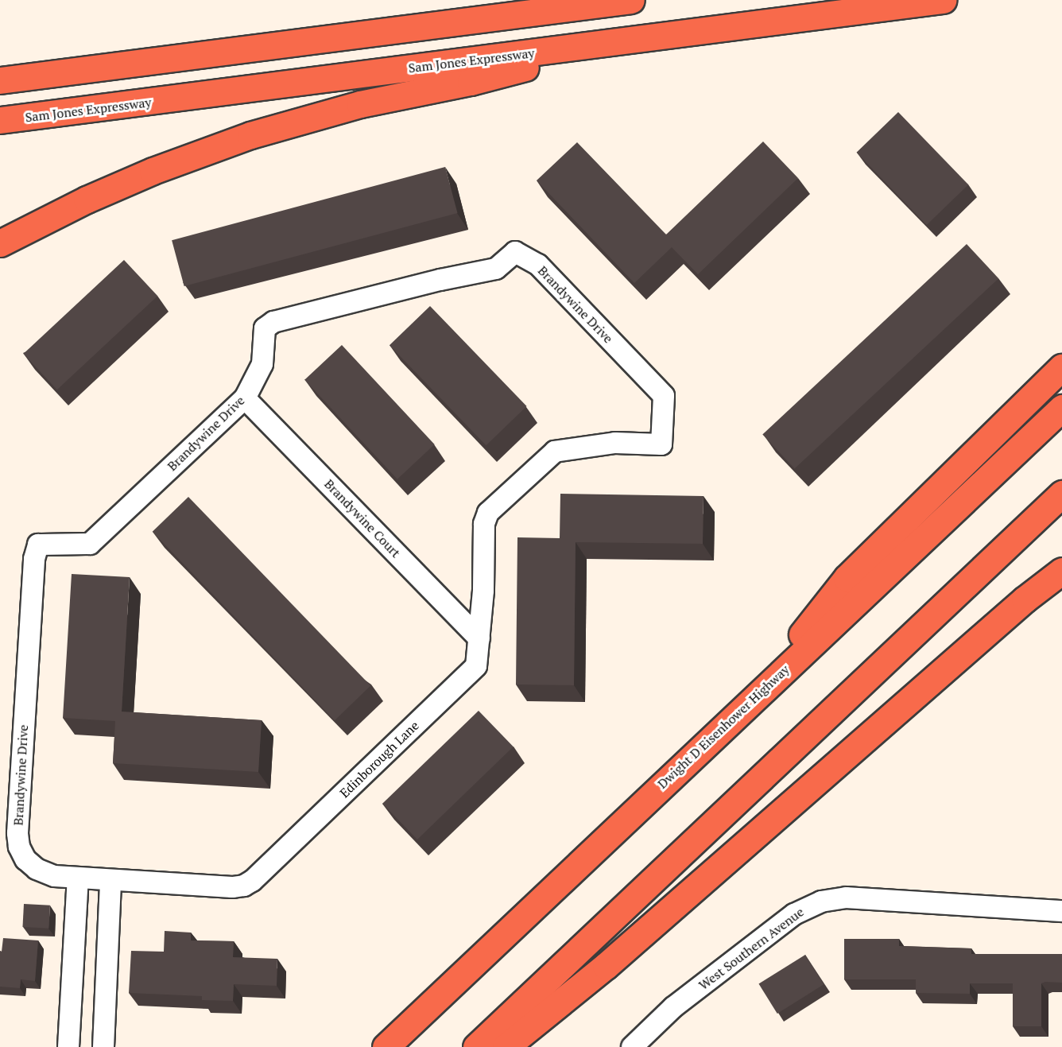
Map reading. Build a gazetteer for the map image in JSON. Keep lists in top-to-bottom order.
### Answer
{
  "streets": {
    "highway": ["Sam Jones Expressway", "Dwight D Eisenhower Highway"],
    "street": [
      "Brandywine Drive",
      "Brandywine Court",
      "Edinborough Lane",
      "West Southern Avenue"
    ]
  },
  "crossings": [
    ["Brandywine Drive", "Brandywine Court"],
    ["Brandywine Drive", "Edinborough Lane"],
    ["Brandywine Court", "Edinborough Lane"]
  ]
}
